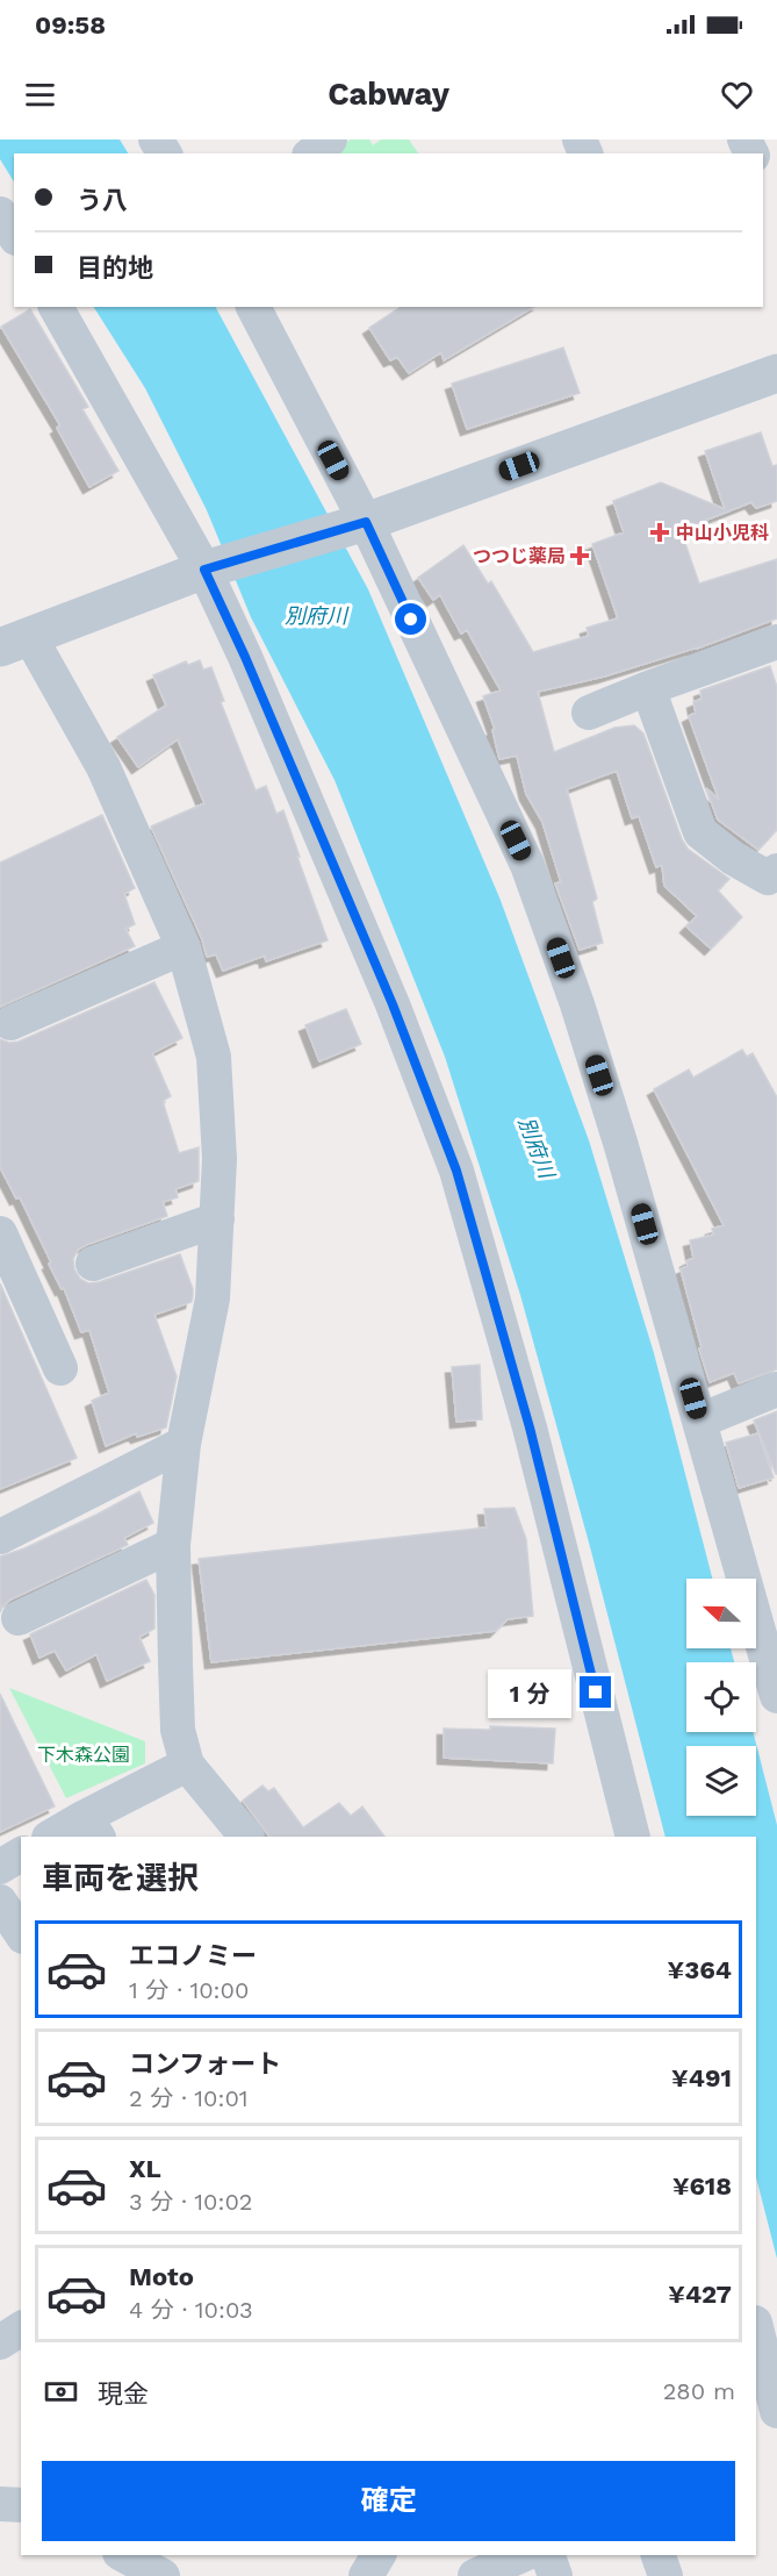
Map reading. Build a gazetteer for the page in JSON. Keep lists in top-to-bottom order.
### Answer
{
  "water": ["別府川"],
  "parks": ["下木森公園"],
  "places": {
    "health": ["中山小児科", "つつじ薬局"]
  },
  "north": "left",
  "page": {
    "status": "09:58",
    "header": "Cabway",
    "banner": ["う八", "目的地"],
    "bubble": "1 分",
    "heading": "車両を選択",
    "list": [
      {
        "name": "エコノミー",
        "note": "1 分 · 10:00",
        "value": "¥364"
      },
      {
        "name": "コンフォート",
        "note": "2 分 · 10:01",
        "value": "¥491"
      },
      {
        "name": "XL",
        "note": "3 分 · 10:02",
        "value": "¥618"
      },
      {
        "name": "Moto",
        "note": "4 分 · 10:03",
        "value": "¥427"
      }
    ],
    "pay": ["現金", "280 m"],
    "buttons": "確定"
  }
}
